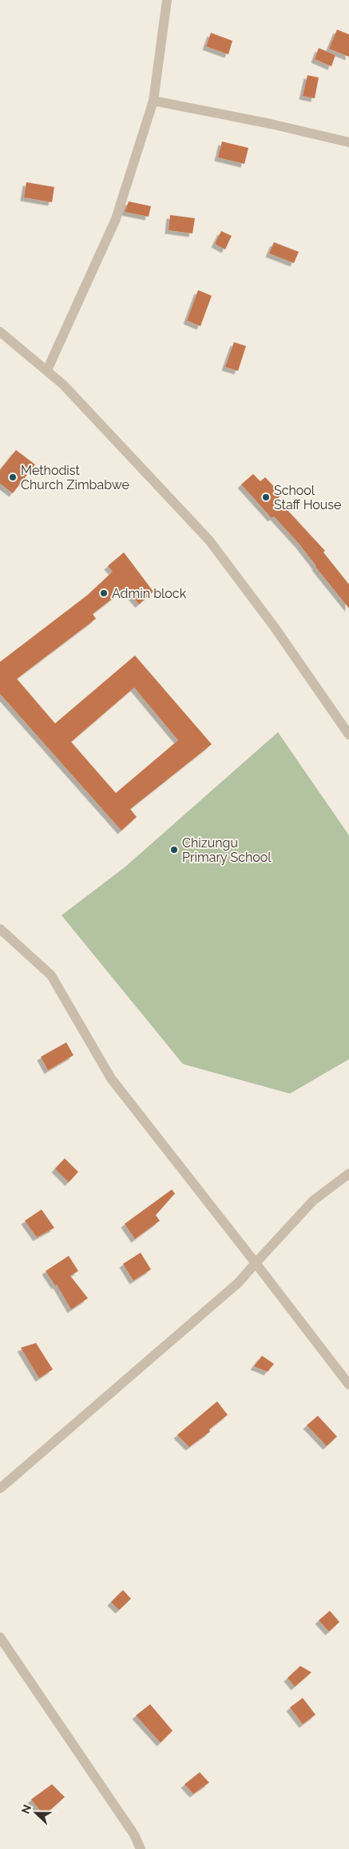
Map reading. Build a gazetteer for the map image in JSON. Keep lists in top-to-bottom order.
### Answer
{
  "places": [
    "Methodist Church Zimbabwe",
    "School Staff House",
    "Admin block",
    "Chizungu Primary School"
  ],
  "north": "left"
}
